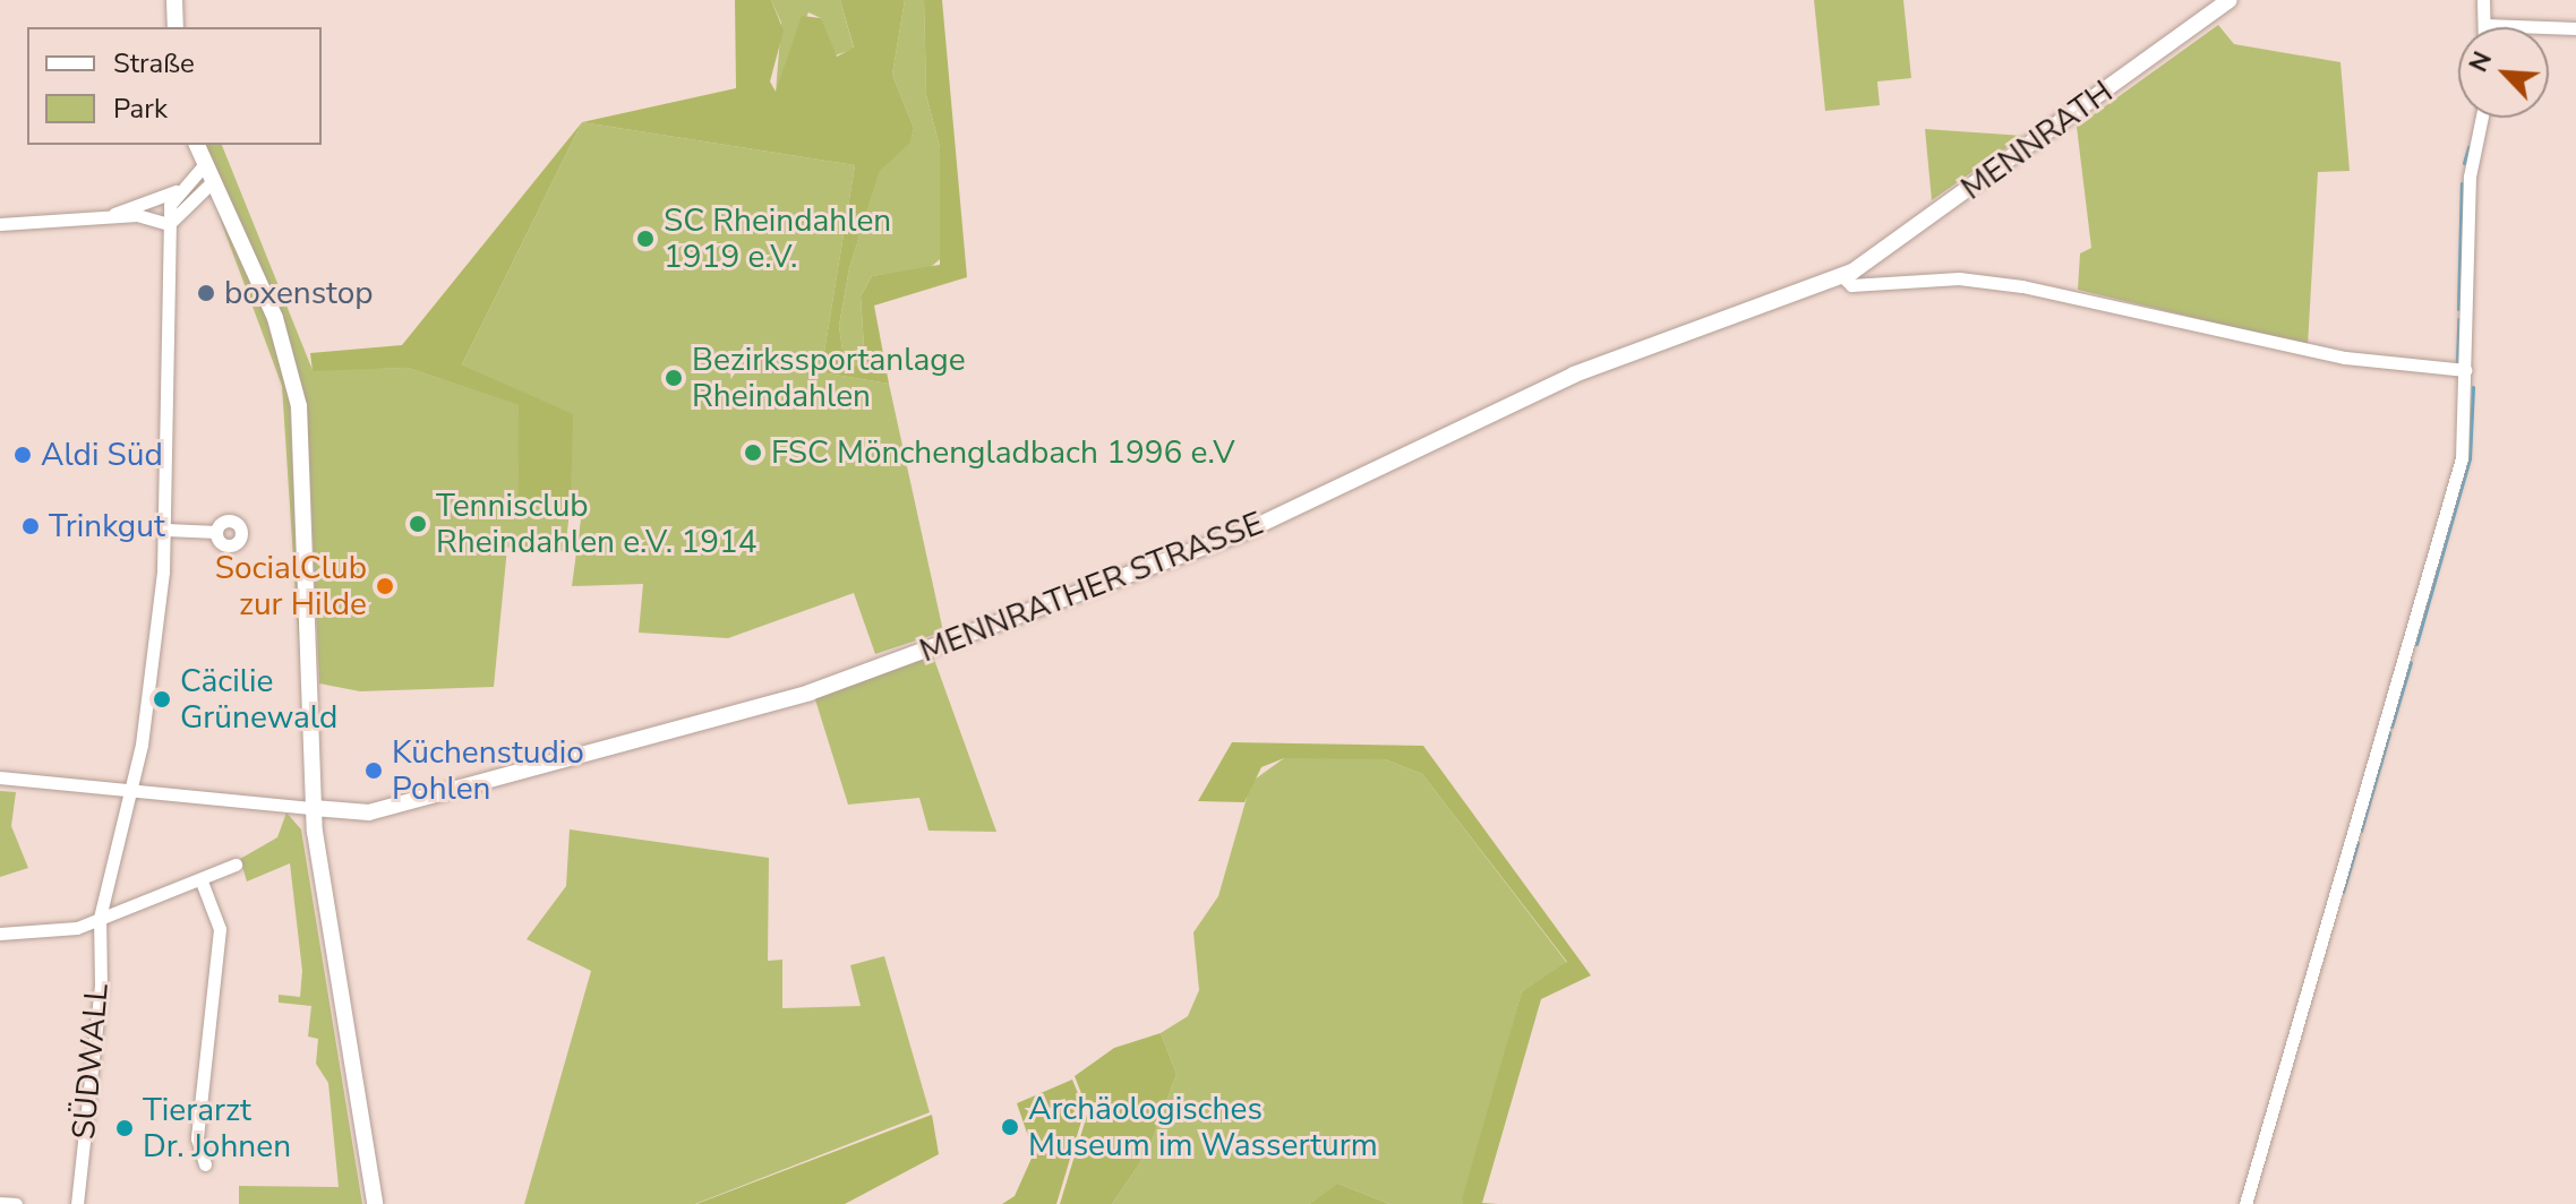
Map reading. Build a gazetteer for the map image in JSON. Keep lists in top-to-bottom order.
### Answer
{
  "streets": {
    "main road": ["MENNRATH", "MENNRATHER STRASSE"],
    "street": ["SÜDWALL"]
  },
  "crossings": [
    ["MENNRATH", "MENNRATHER STRASSE"]
  ],
  "places": [
    "SC Rheindahlen 1919 e.V.",
    "boxenstop",
    "Bezirkssportanlage Rheindahlen",
    "FSC Mönchengladbach 1996 e.V",
    "Aldi Süd",
    "Tennisclub Rheindahlen e.V. 1914",
    "Trinkgut",
    "SocialClub zur Hilde",
    "Cäcilie Grünewald",
    "Küchenstudio Pohlen",
    "Archäologisches Museum im Wasserturm",
    "Tierarzt Dr. Johnen"
  ],
  "legend": ["Straße", "Park"],
  "north": "top left"
}
